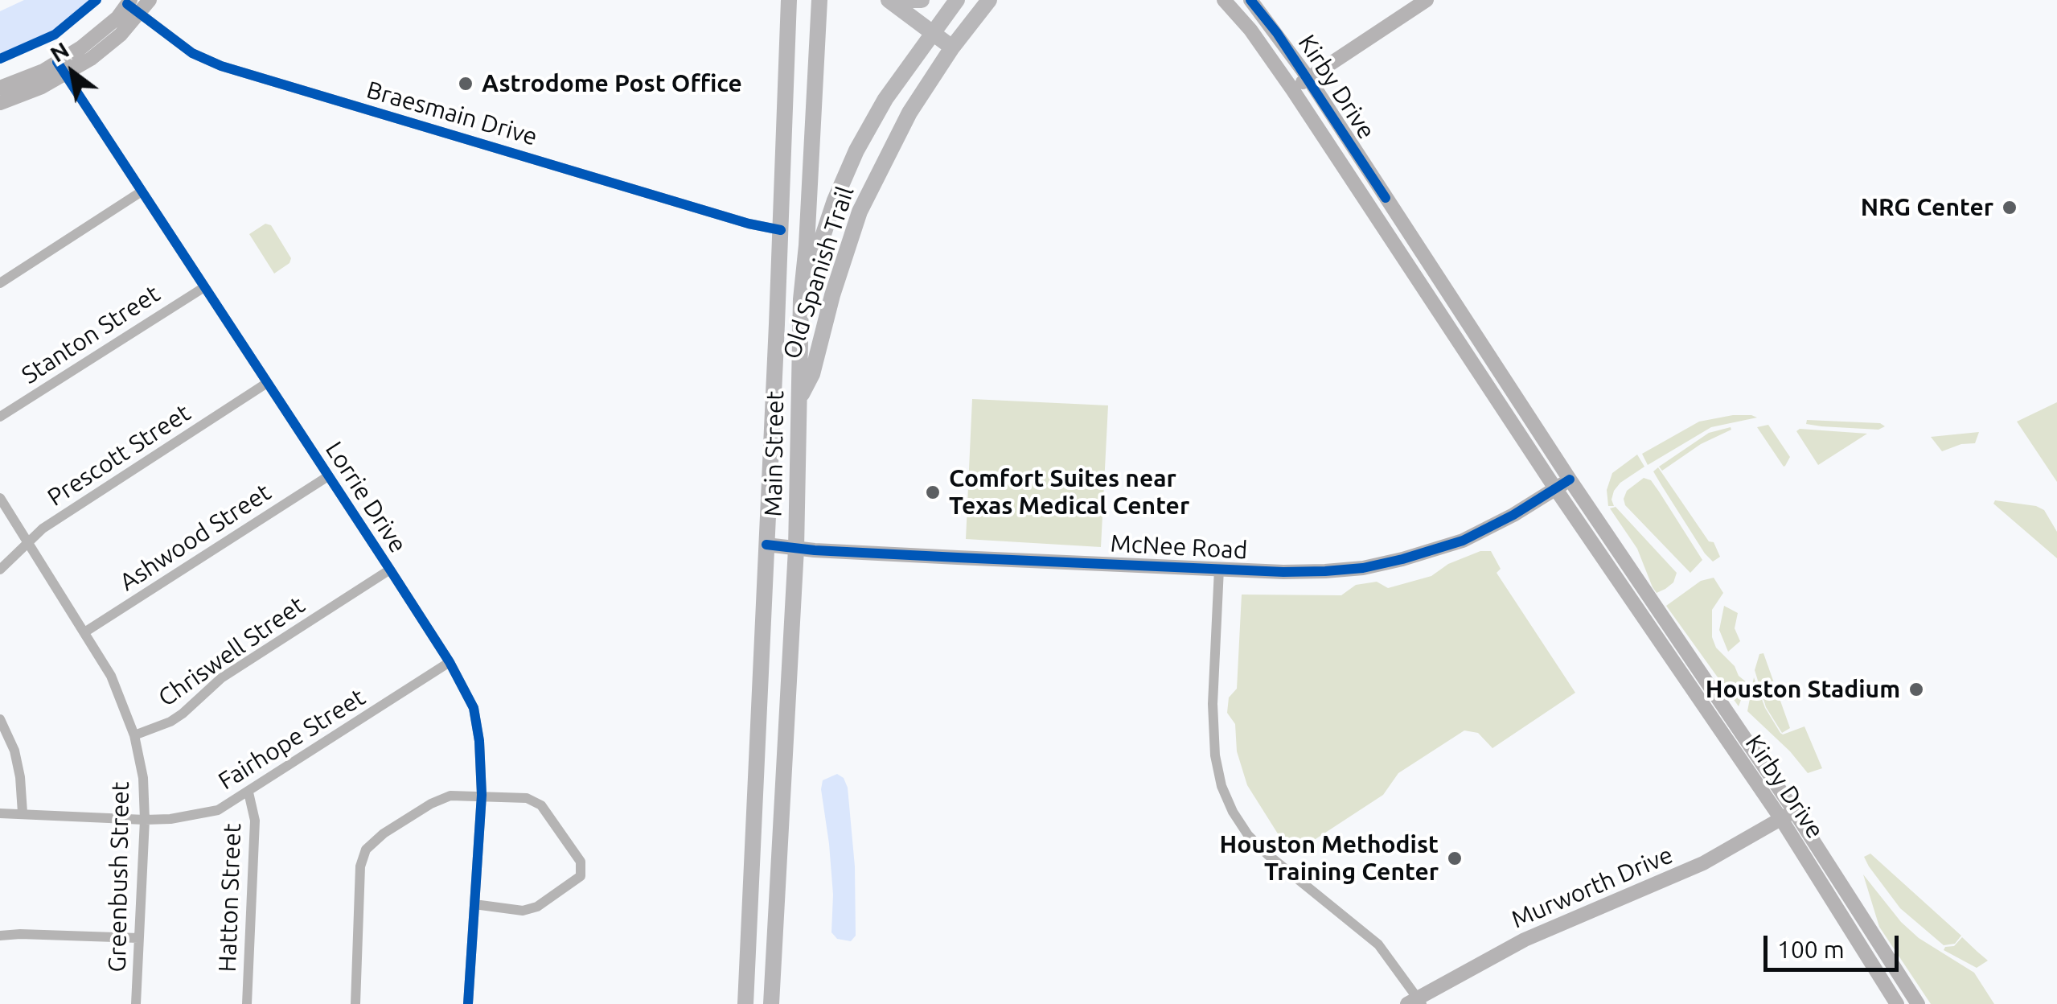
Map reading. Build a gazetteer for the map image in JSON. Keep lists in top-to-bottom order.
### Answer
{
  "streets": {
    "main road": [
      "Kirby Drive",
      "Old Spanish Trail",
      "Main Street",
      "McNee Road",
      "Murworth Drive"
    ],
    "street": [
      "Braesmain Drive",
      "Stanton Street",
      "Prescott Street",
      "Lorrie Drive",
      "Ashwood Street",
      "Chriswell Street",
      "Fairhope Street",
      "Greenbush Street",
      "Hatton Street"
    ]
  },
  "crossings": [
    ["Kirby Drive", "McNee Road"],
    ["Kirby Drive", "Murworth Drive"],
    ["Braesmain Drive", "Main Street"],
    ["Old Spanish Trail", "Main Street"],
    ["Stanton Street", "Lorrie Drive"],
    ["Main Street", "McNee Road"],
    ["Prescott Street", "Lorrie Drive"],
    ["Prescott Street", "Greenbush Street"],
    ["Lorrie Drive", "Ashwood Street"],
    ["Lorrie Drive", "Chriswell Street"],
    ["Lorrie Drive", "Fairhope Street"],
    ["Ashwood Street", "Greenbush Street"],
    ["Chriswell Street", "Greenbush Street"],
    ["Fairhope Street", "Greenbush Street"],
    ["Fairhope Street", "Hatton Street"]
  ],
  "places": [
    "Astrodome Post Office",
    "NRG Center",
    "Comfort Suites near Texas Medical Center",
    "Houston Stadium",
    "Houston Methodist Training Center"
  ],
  "scale_bar": "100 m",
  "north": "top left"
}
